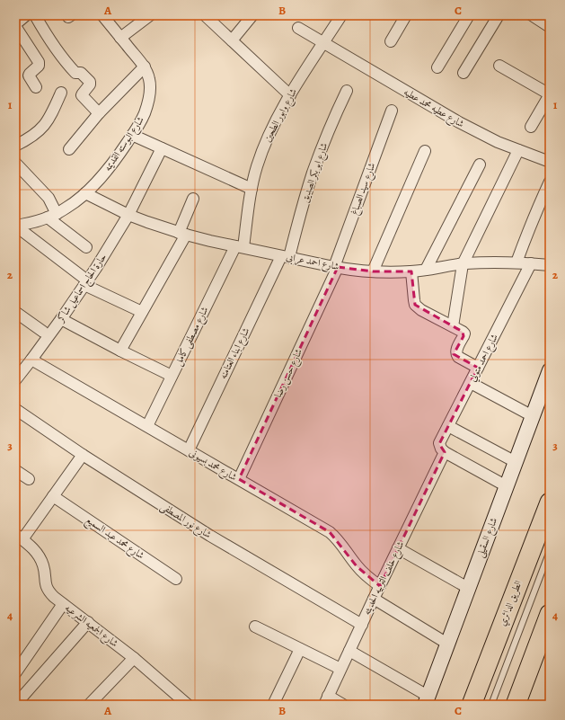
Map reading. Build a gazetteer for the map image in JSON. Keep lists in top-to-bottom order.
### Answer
{
  "streets": {
    "highway": ["الطريق الدائري"],
    "street": [
      "شارع عطيه محمد عطيه",
      "شارع وابور الطحين",
      "شارع البوسته القديمه",
      "شارع ابو بكر الصديق",
      "شارع سيد الصباغ",
      "شارع احمد عرابى",
      "حارة الحاج اسماعيل شاكر",
      "شارع مصطفى كامل",
      "شارع ابناء العتامنه",
      "شارع احمد متولي",
      "شارع حسن رضا",
      "شارع محمد بسيونى",
      "شارع نور المصطفى",
      "شارع محمد عبد السميع",
      "شارع السقيلى",
      "شارع خلف التربيه الحديثه",
      "شارع الجمعيه الشرعيه"
    ]
  },
  "crossings": [
    ["شارع عطيه محمد عطيه", "شارع وابور الطحين"],
    ["شارع وابور الطحين", "شارع احمد عرابى"],
    ["شارع وابور الطحين", "شارع مصطفى كامل"],
    ["شارع البوسته القديمه", "شارع احمد عرابى"],
    ["شارع ابو بكر الصديق", "شارع احمد عرابى"],
    ["شارع ابو بكر الصديق", "شارع ابناء العتامنه"],
    ["شارع سيد الصباغ", "شارع احمد عرابى"],
    ["شارع سيد الصباغ", "شارع حسن رضا"],
    ["شارع احمد عرابى", "حارة الحاج اسماعيل شاكر"],
    ["شارع احمد عرابى", "شارع مصطفى كامل"],
    ["شارع احمد عرابى", "شارع ابناء العتامنه"],
    ["شارع احمد عرابى", "شارع احمد متولي"],
    ["شارع احمد عرابى", "شارع حسن رضا"],
    ["حارة الحاج اسماعيل شاكر", "شارع محمد بسيونى"],
    ["شارع مصطفى كامل", "شارع محمد بسيونى"],
    ["شارع ابناء العتامنه", "شارع محمد بسيونى"],
    ["شارع احمد متولي", "شارع خلف التربيه الحديثه"],
    ["شارع حسن رضا", "شارع محمد بسيونى"],
    ["شارع محمد بسيونى", "شارع خلف التربيه الحديثه"],
    ["شارع نور المصطفى", "شارع خلف التربيه الحديثه"]
  ],
  "grid": {
    "columns": ["A", "B", "C"],
    "rows": [
      "1",
      "2",
      "3",
      "4"
    ]
  }
}
